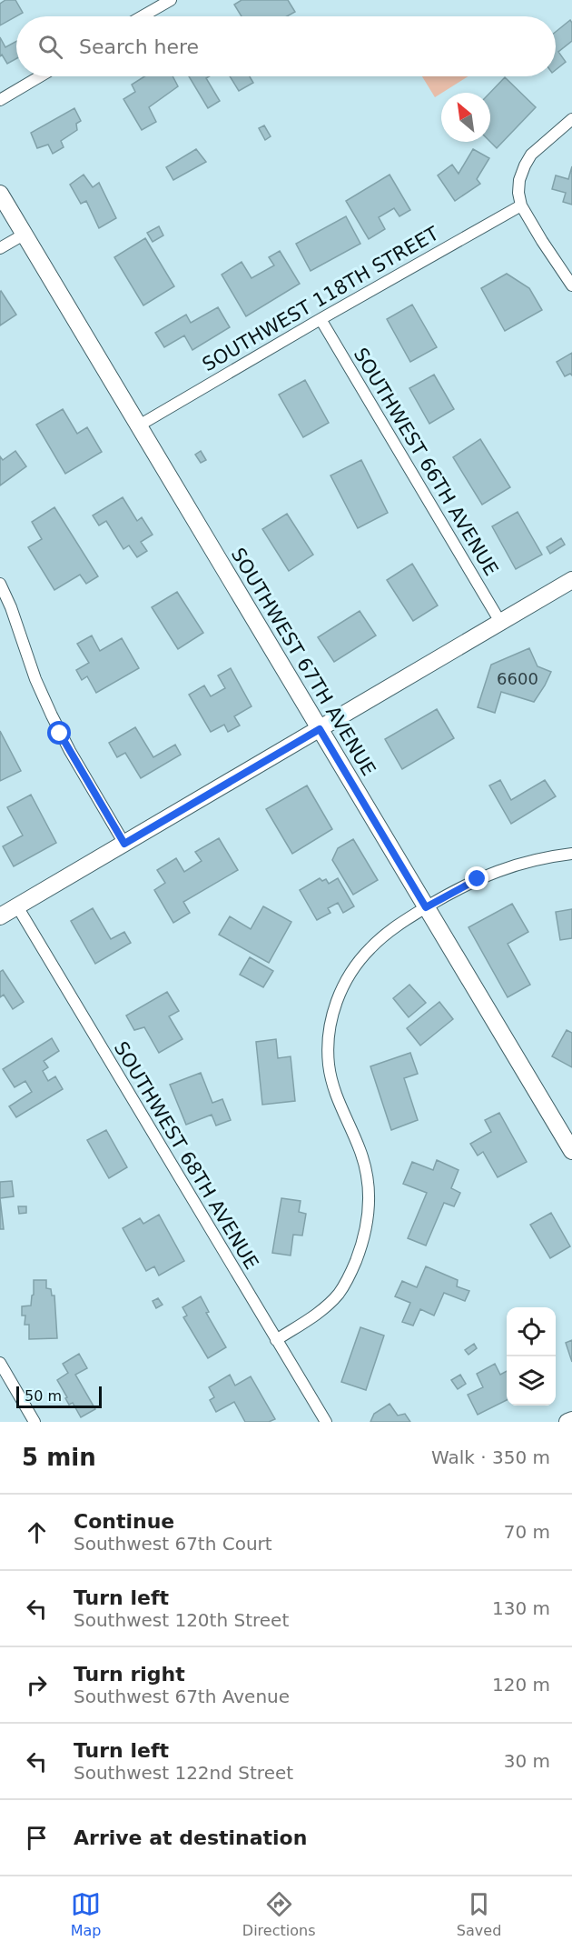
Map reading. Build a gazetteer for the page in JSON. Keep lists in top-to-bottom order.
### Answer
{
  "streets": {
    "main road": ["SOUTHWEST 67TH AVENUE"],
    "street": ["SOUTHWEST 118TH STREET", "SOUTHWEST 66TH AVENUE", "SOUTHWEST 68TH AVENUE"]
  },
  "crossings": [
    ["SOUTHWEST 118TH STREET", "SOUTHWEST 66TH AVENUE"],
    ["SOUTHWEST 118TH STREET", "SOUTHWEST 67TH AVENUE"]
  ],
  "house_numbers": ["6600"],
  "scale_bar": "50 m",
  "north": "top left",
  "page": {
    "search": "Search here",
    "scale": "50 m",
    "heading": ["5 min", "Walk · 350 m"],
    "list": [
      ["Continue", "Southwest 67th Court", "70 m"],
      ["Turn left", "Southwest 120th Street", "130 m"],
      ["Turn right", "Southwest 67th Avenue", "120 m"],
      ["Turn left", "Southwest 122nd Street", "30 m"],
      "Arrive at destination"
    ],
    "nav": ["Map", "Directions", "Saved"]
  }
}
